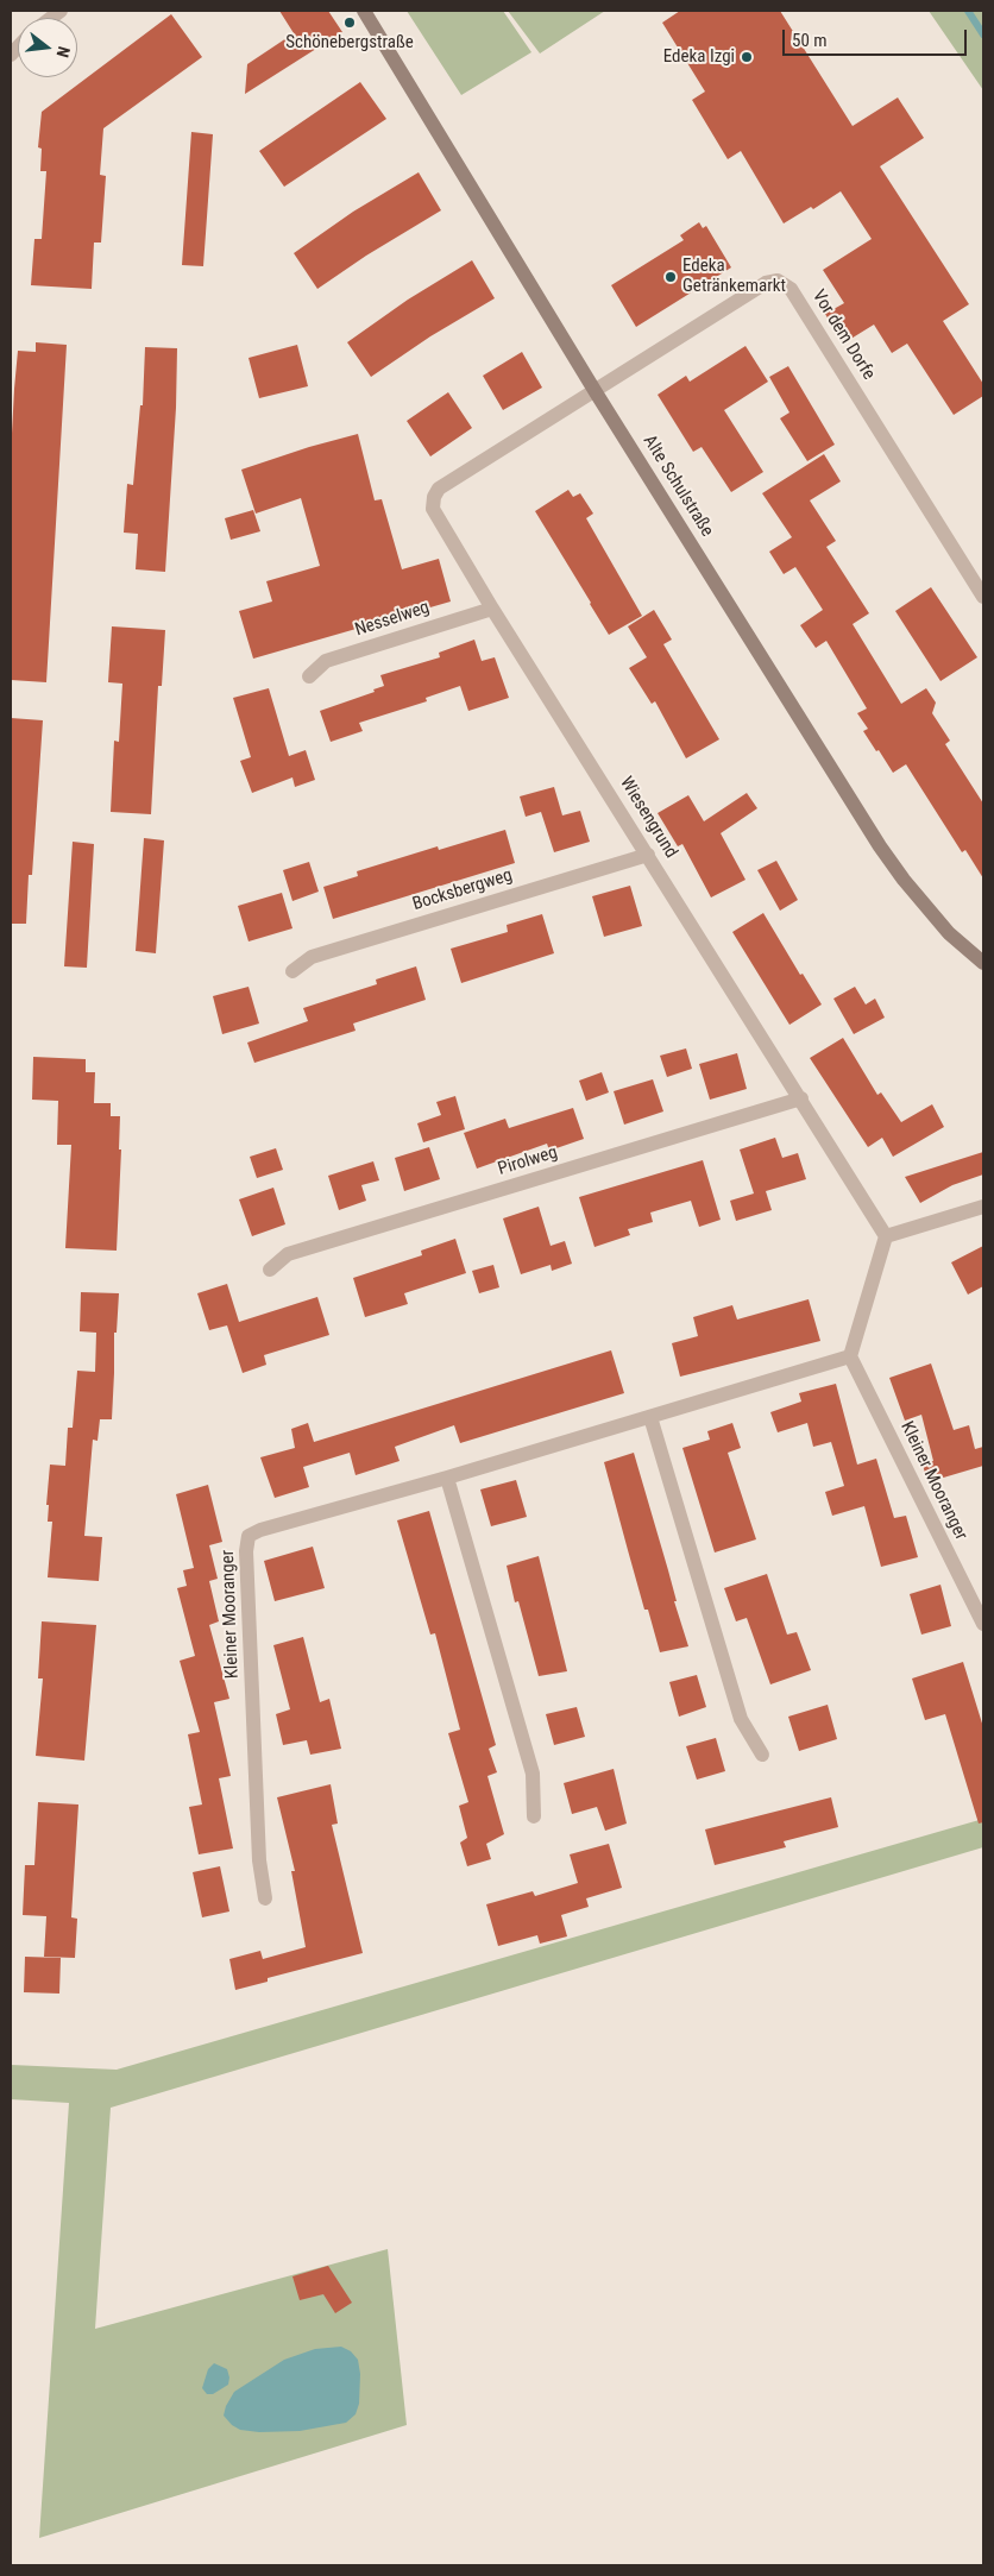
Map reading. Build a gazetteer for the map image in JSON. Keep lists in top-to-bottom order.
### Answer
{
  "streets": {
    "street": [
      "Vor dem Dorfe",
      "Alte Schulstraße",
      "Nesselweg",
      "Wiesengrund",
      "Bocksbergweg",
      "Pirolweg",
      "Kleiner Mooranger"
    ]
  },
  "crossings": [
    ["Vor dem Dorfe", "Alte Schulstraße"],
    ["Vor dem Dorfe", "Wiesengrund"],
    ["Alte Schulstraße", "Wiesengrund"],
    ["Nesselweg", "Wiesengrund"],
    ["Wiesengrund", "Bocksbergweg"],
    ["Wiesengrund", "Pirolweg"]
  ],
  "places": ["Schönebergstraße", "Edeka Izgi", "Edeka Getränkemarkt"],
  "scale_bar": "50 m",
  "north": "right"
}
